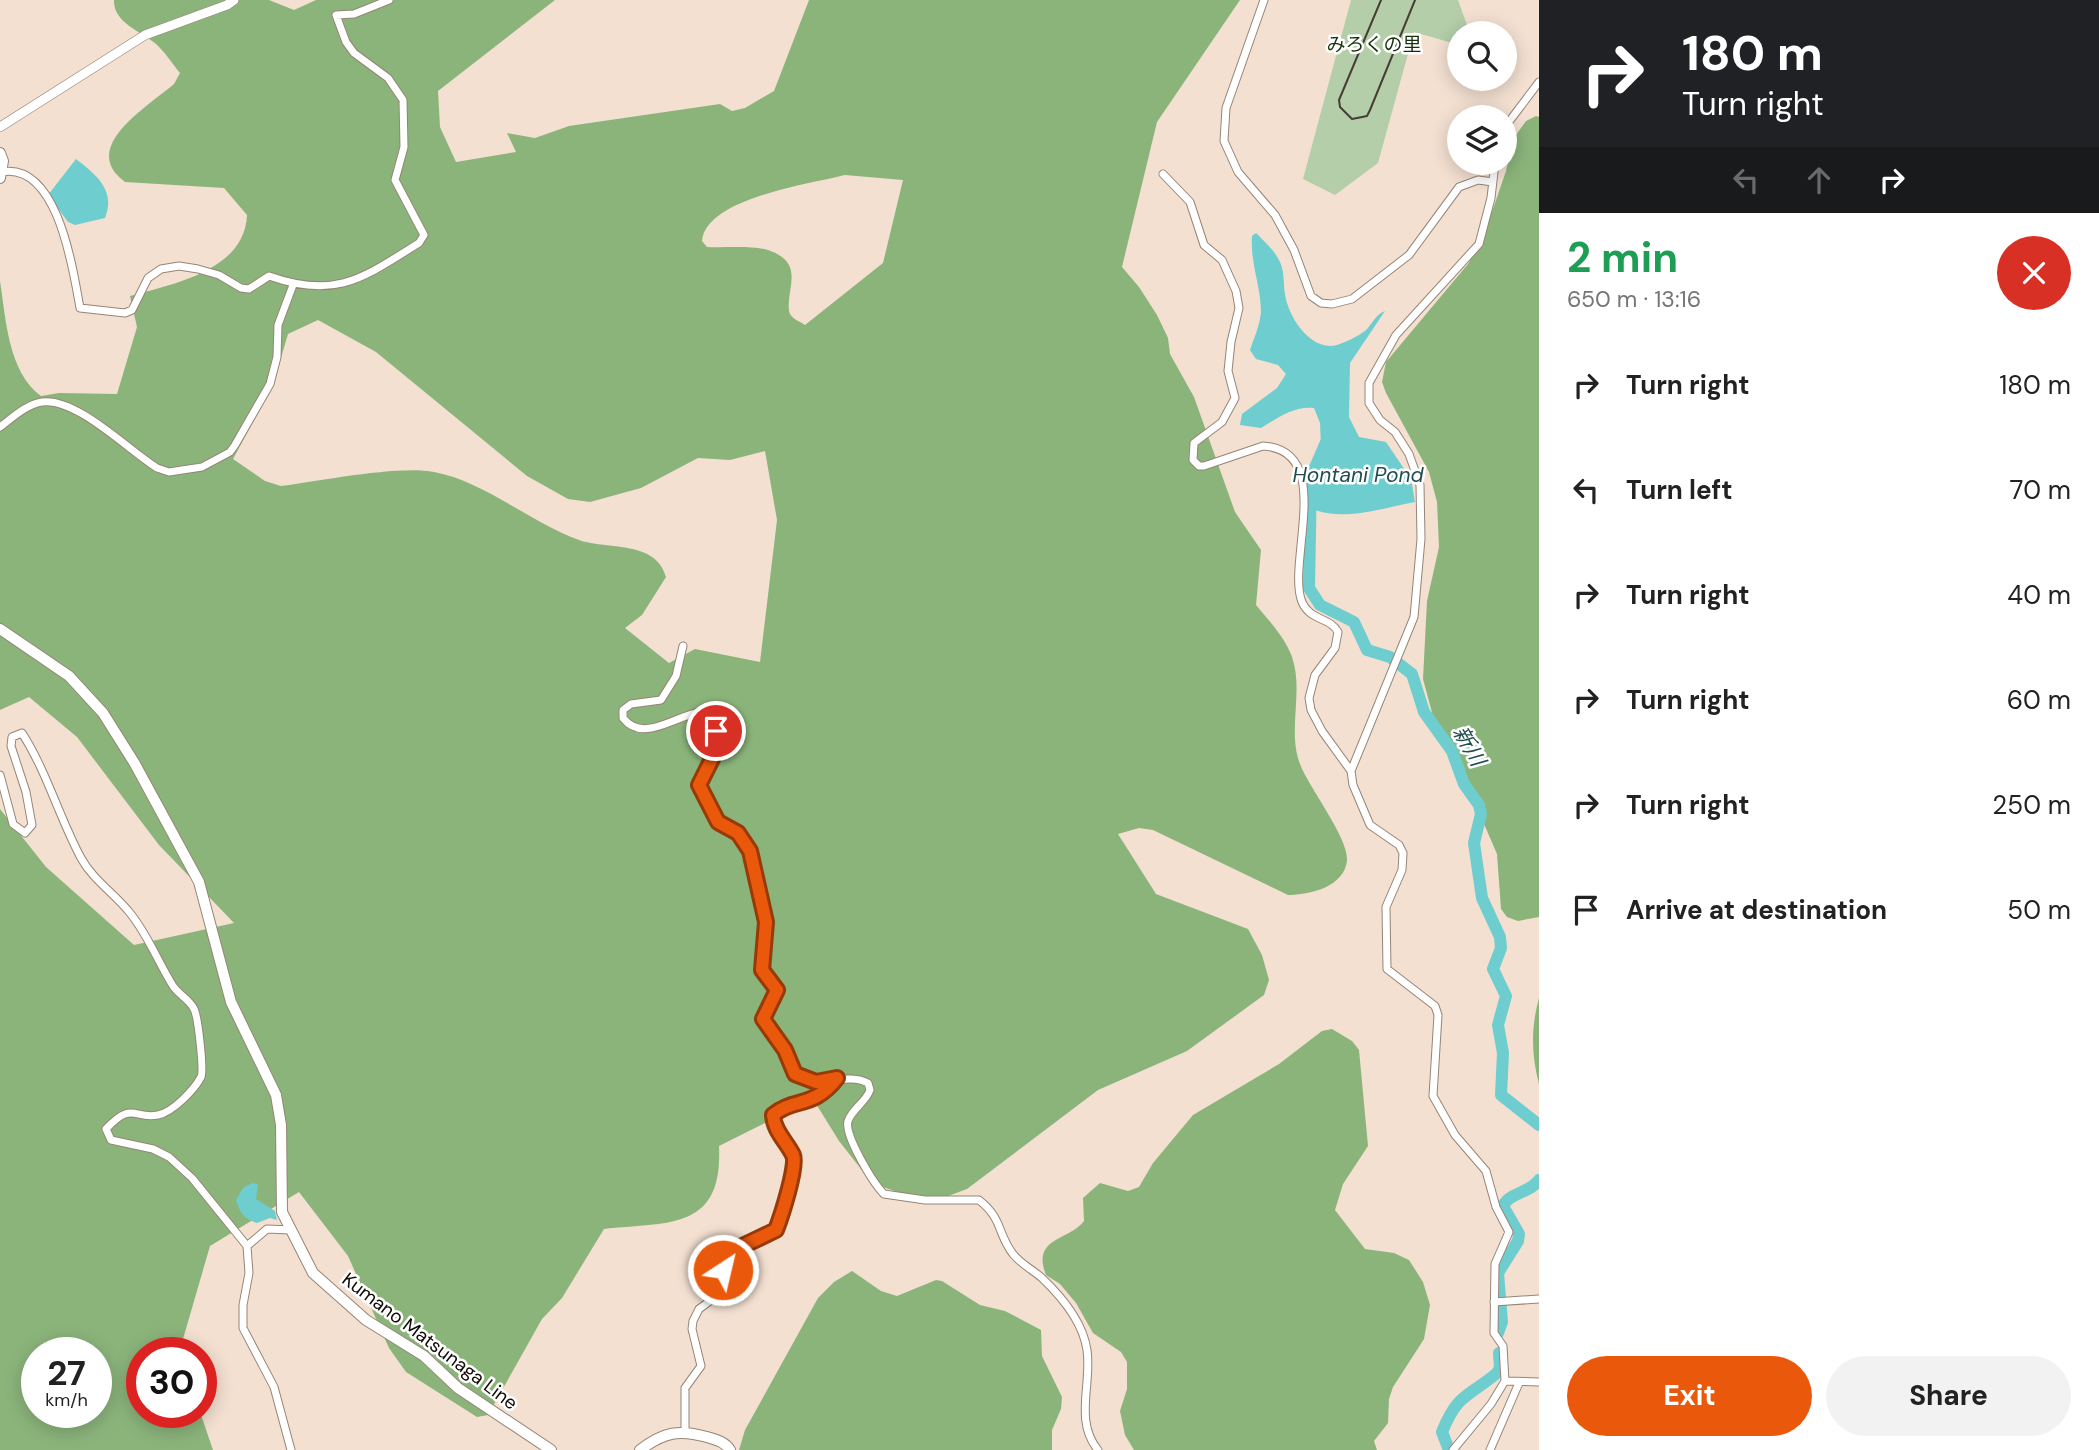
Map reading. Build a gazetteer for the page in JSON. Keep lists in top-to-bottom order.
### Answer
{
  "streets": {
    "main road": ["Kumano Matsunaga Line"]
  },
  "water": ["Hontani Pond", "新川"],
  "parks": ["みろくの里"],
  "page": {
    "turn": ["180 m", "Turn right"],
    "heading": ["2 min", "650 m · 13:16"],
    "list": [
      {
        "name": "Turn right",
        "value": "180 m"
      },
      {
        "name": "Turn left",
        "value": "70 m"
      },
      {
        "name": "Turn right",
        "value": "40 m"
      },
      {
        "name": "Turn right",
        "value": "60 m"
      },
      {
        "name": "Turn right",
        "value": "250 m"
      },
      {
        "name": "Arrive at destination",
        "value": "50 m"
      }
    ],
    "speed": "27 km/h",
    "limit": "30",
    "buttons": ["Exit", "Share"]
  }
}
